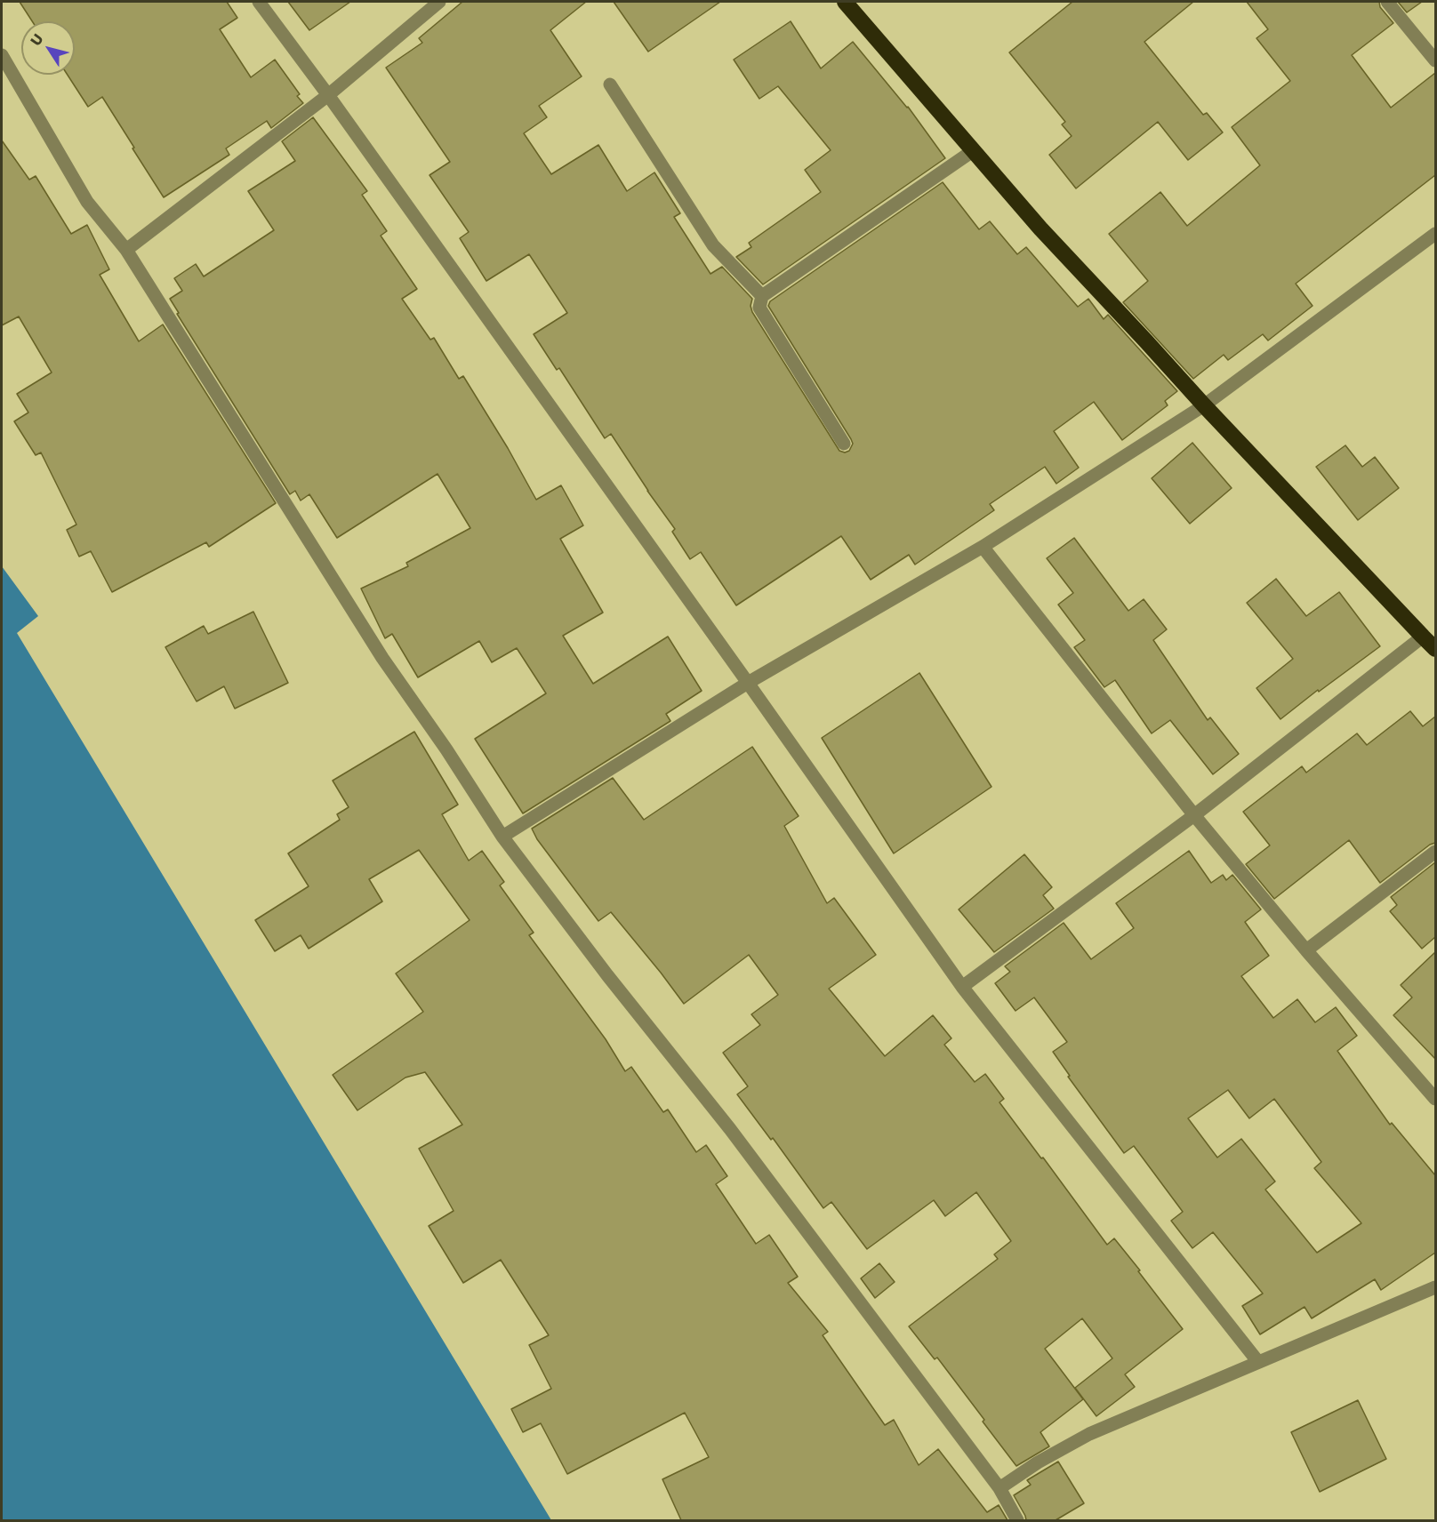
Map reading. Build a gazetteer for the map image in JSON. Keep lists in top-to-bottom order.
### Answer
{
  "north": "top left"
}
